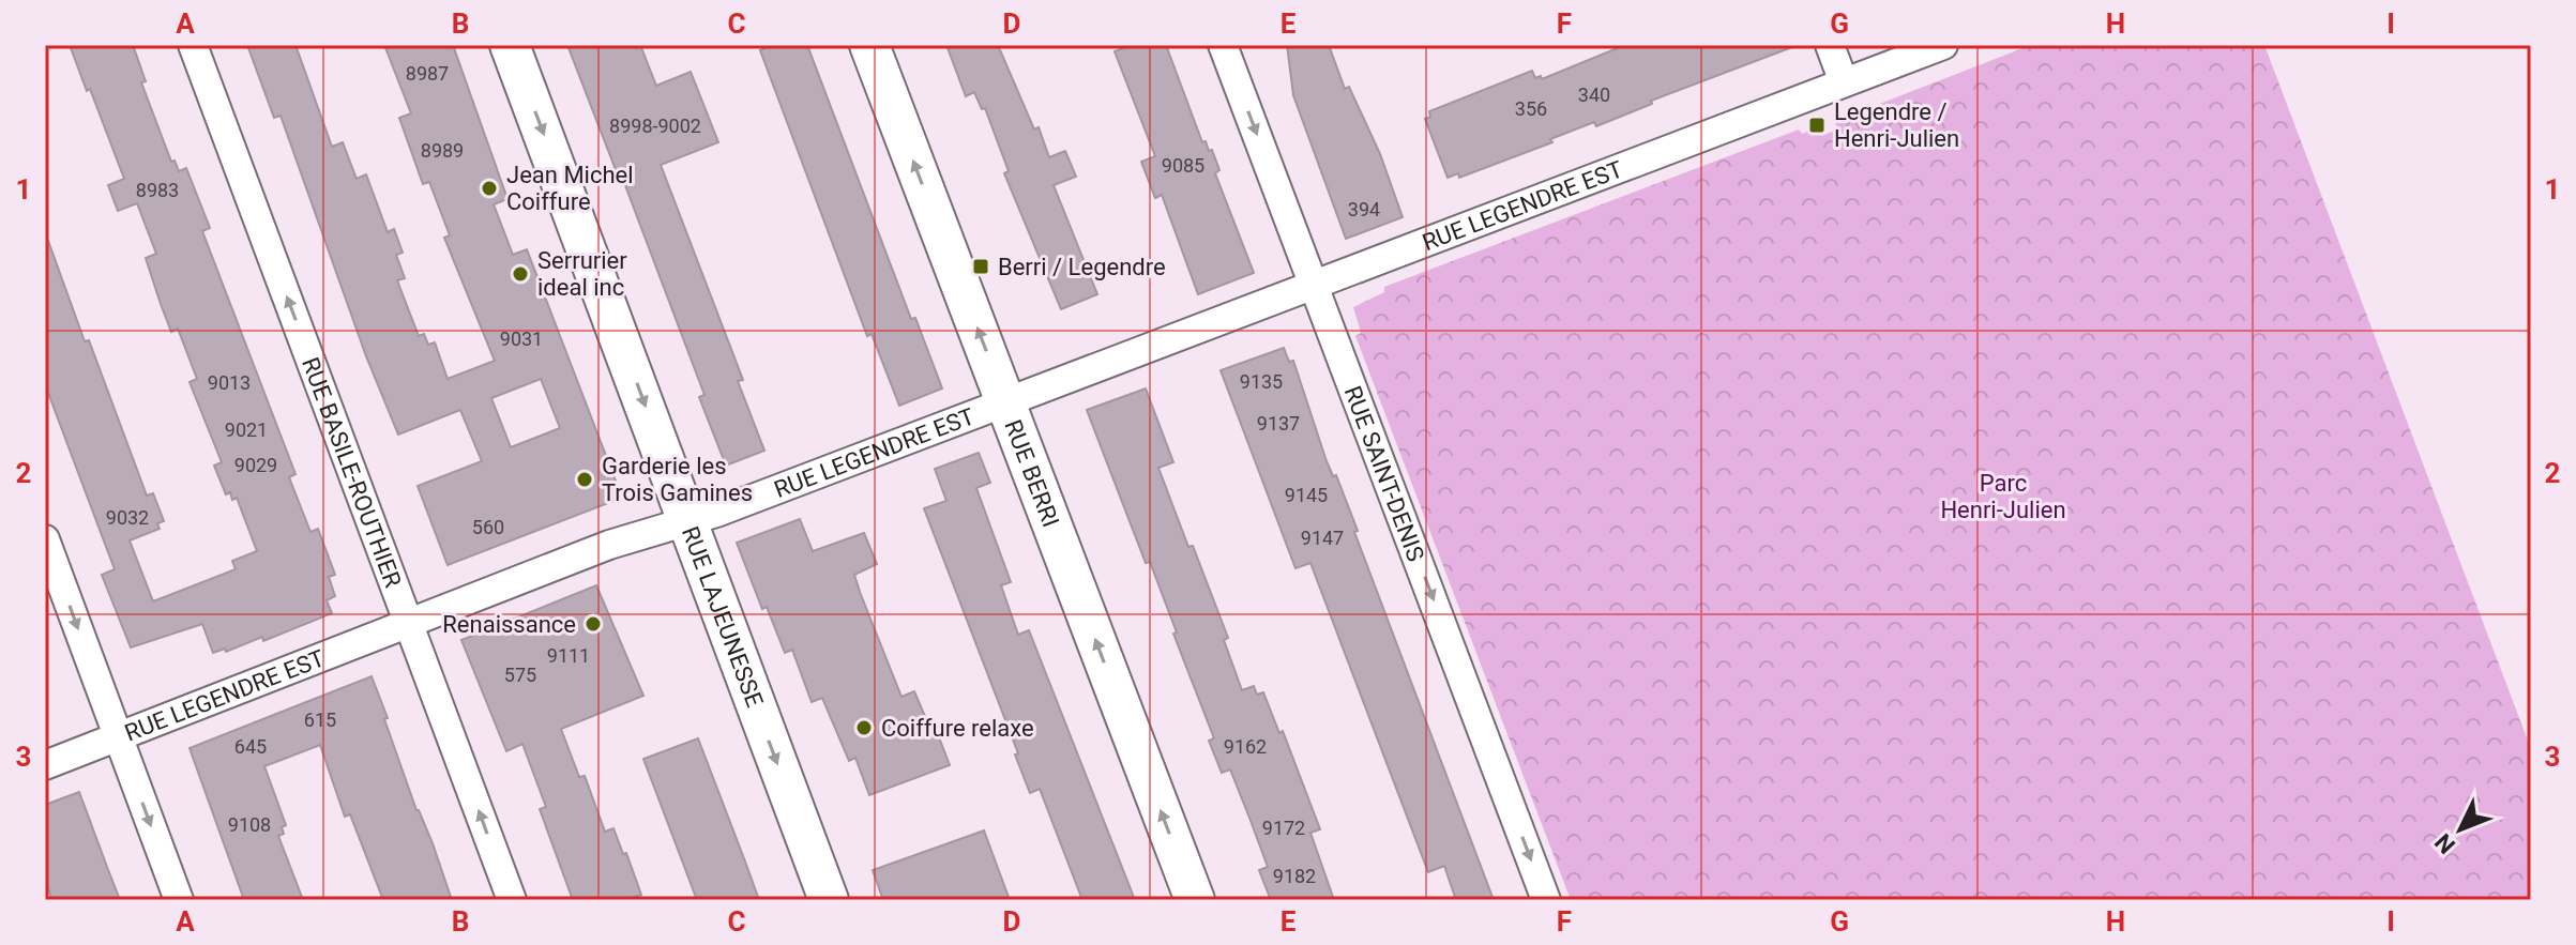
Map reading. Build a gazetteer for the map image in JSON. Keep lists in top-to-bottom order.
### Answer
{
  "streets": {
    "main road": ["RUE BERRI", "RUE LAJEUNESSE"],
    "street": ["RUE LEGENDRE EST", "RUE BASILE-ROUTHIER", "RUE SAINT-DENIS"]
  },
  "crossings": [
    ["RUE LEGENDRE EST", "RUE BASILE-ROUTHIER"],
    ["RUE LEGENDRE EST", "RUE SAINT-DENIS"],
    ["RUE LEGENDRE EST", "RUE BERRI"],
    ["RUE LEGENDRE EST", "RUE LAJEUNESSE"]
  ],
  "one_way": [
    "RUE BASILE-ROUTHIER",
    "RUE SAINT-DENIS",
    "RUE BERRI",
    "RUE LAJEUNESSE"
  ],
  "parks": ["Parc Henri-Julien"],
  "places": {
    "transit": ["Legendre / Henri-Julien", "Berri / Legendre"],
    "other": [
      "Jean Michel Coiffure",
      "Serrurier ideal inc",
      "Garderie les Trois Gamines",
      "Renaissance",
      "Coiffure relaxe"
    ]
  },
  "house_numbers": [
    "8987",
    "340",
    "356",
    "8998-9002",
    "8989",
    "9085",
    "8983",
    "394",
    "9031",
    "9135",
    "9013",
    "9137",
    "9021",
    "9029",
    "9145",
    "9032",
    "560",
    "9147",
    "9111",
    "575",
    "615",
    "645",
    "9162",
    "9108",
    "9172",
    "9182"
  ],
  "north": "bottom left",
  "grid": {
    "columns": [
      "A",
      "B",
      "C",
      "D",
      "E",
      "F",
      "G",
      "H",
      "I"
    ],
    "rows": ["1", "2", "3"]
  }
}
